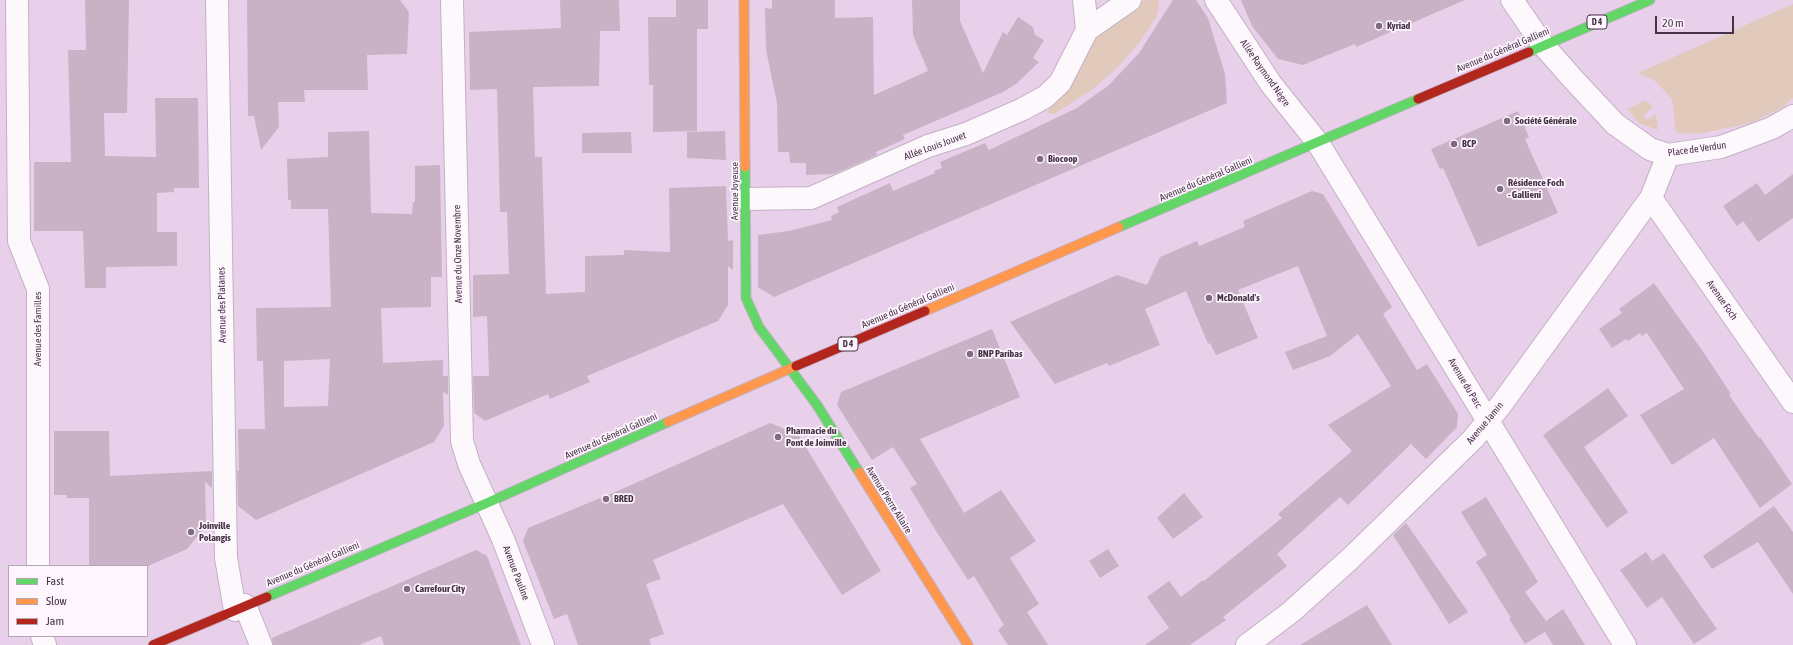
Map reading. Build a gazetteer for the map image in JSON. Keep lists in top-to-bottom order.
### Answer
{
  "streets": {
    "main road": [
      "D 4",
      "Avenue du Général Gallieni",
      "Avenue Joyeuse",
      "Avenue Pierre Allaire"
    ],
    "street": [
      "Allée Raymond Nègre",
      "Allée Louis Jouvet",
      "Place de Verdun",
      "Avenue du Onze Novembre",
      "Avenue Foch",
      "Avenue des Platanes",
      "Avenue des Familles",
      "Avenue du Parc",
      "Avenue Jamin",
      "Avenue Pauline"
    ]
  },
  "crossings": [
    ["Avenue du Général Gallieni", "Allée Raymond Nègre"],
    ["Avenue du Général Gallieni", "Place de Verdun"],
    ["Avenue du Général Gallieni", "Avenue Joyeuse"],
    ["Avenue du Général Gallieni", "Avenue du Onze Novembre"],
    ["Avenue du Général Gallieni", "Avenue des Platanes"],
    ["Avenue du Général Gallieni", "Avenue du Parc"],
    ["Avenue du Général Gallieni", "Avenue Pierre Allaire"],
    ["Avenue du Général Gallieni", "Avenue Pauline"],
    ["Allée Raymond Nègre", "Avenue du Parc"],
    ["Allée Louis Jouvet", "Avenue Joyeuse"],
    ["Place de Verdun", "Avenue Jamin"],
    ["Avenue Joyeuse", "Avenue Pierre Allaire"],
    ["Avenue du Onze Novembre", "Avenue Pauline"],
    ["Avenue Foch", "Avenue Jamin"],
    ["Avenue du Parc", "Avenue Jamin"]
  ],
  "places": [
    "Kyriad",
    "Société Générale",
    "BCP",
    "Biocoop",
    "Résidence Foch - Gallieni",
    "McDonald's",
    "BNP Paribas",
    "Pharmacie du Pont de Joinville",
    "BRED",
    "Joinville Polangis",
    "Carrefour City"
  ],
  "legend": ["Fast", "Slow", "Jam"],
  "scale_bar": "20 m"
}
